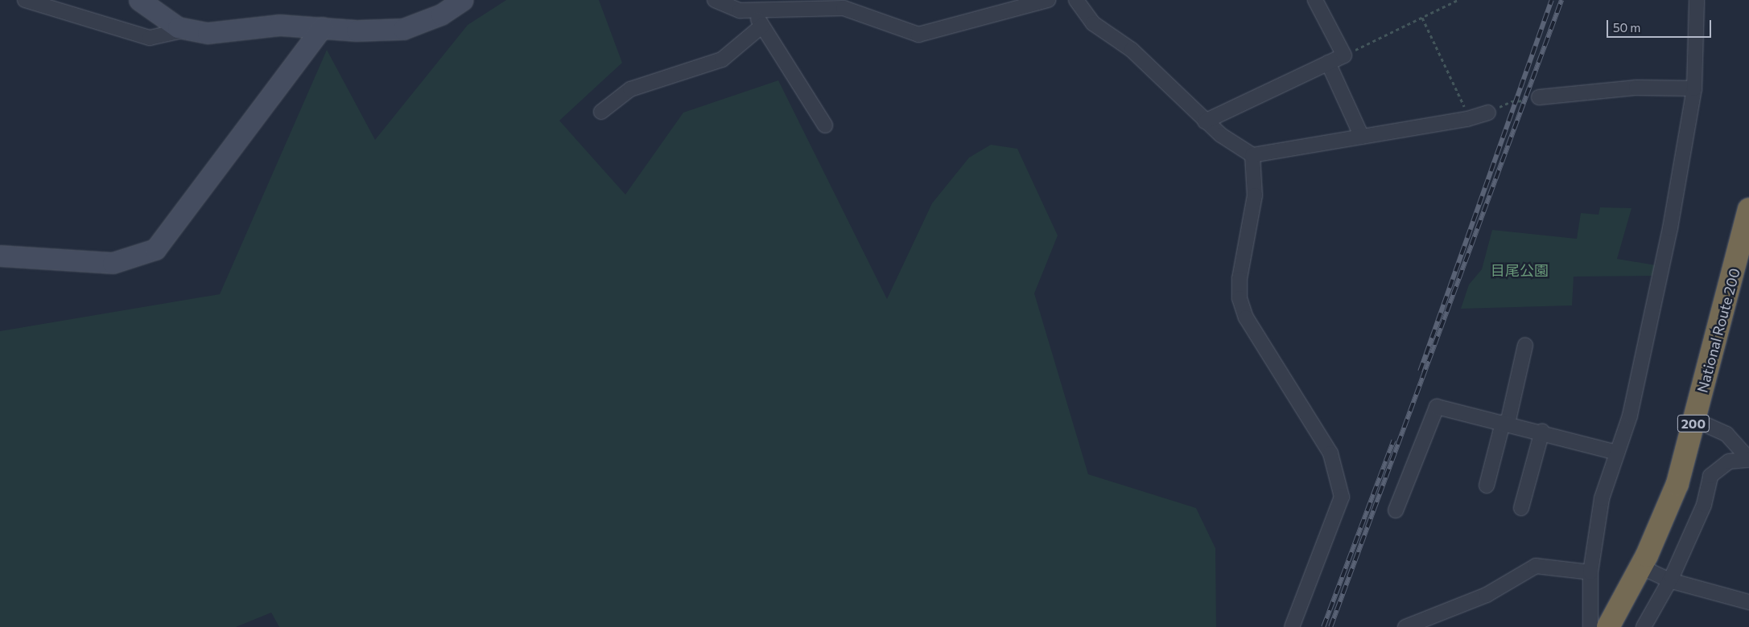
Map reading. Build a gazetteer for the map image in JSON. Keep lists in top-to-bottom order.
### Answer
{
  "streets": {
    "highway": ["National Route 200", "200"]
  },
  "parks": ["目尾公園"],
  "scale_bar": "50 m"
}
